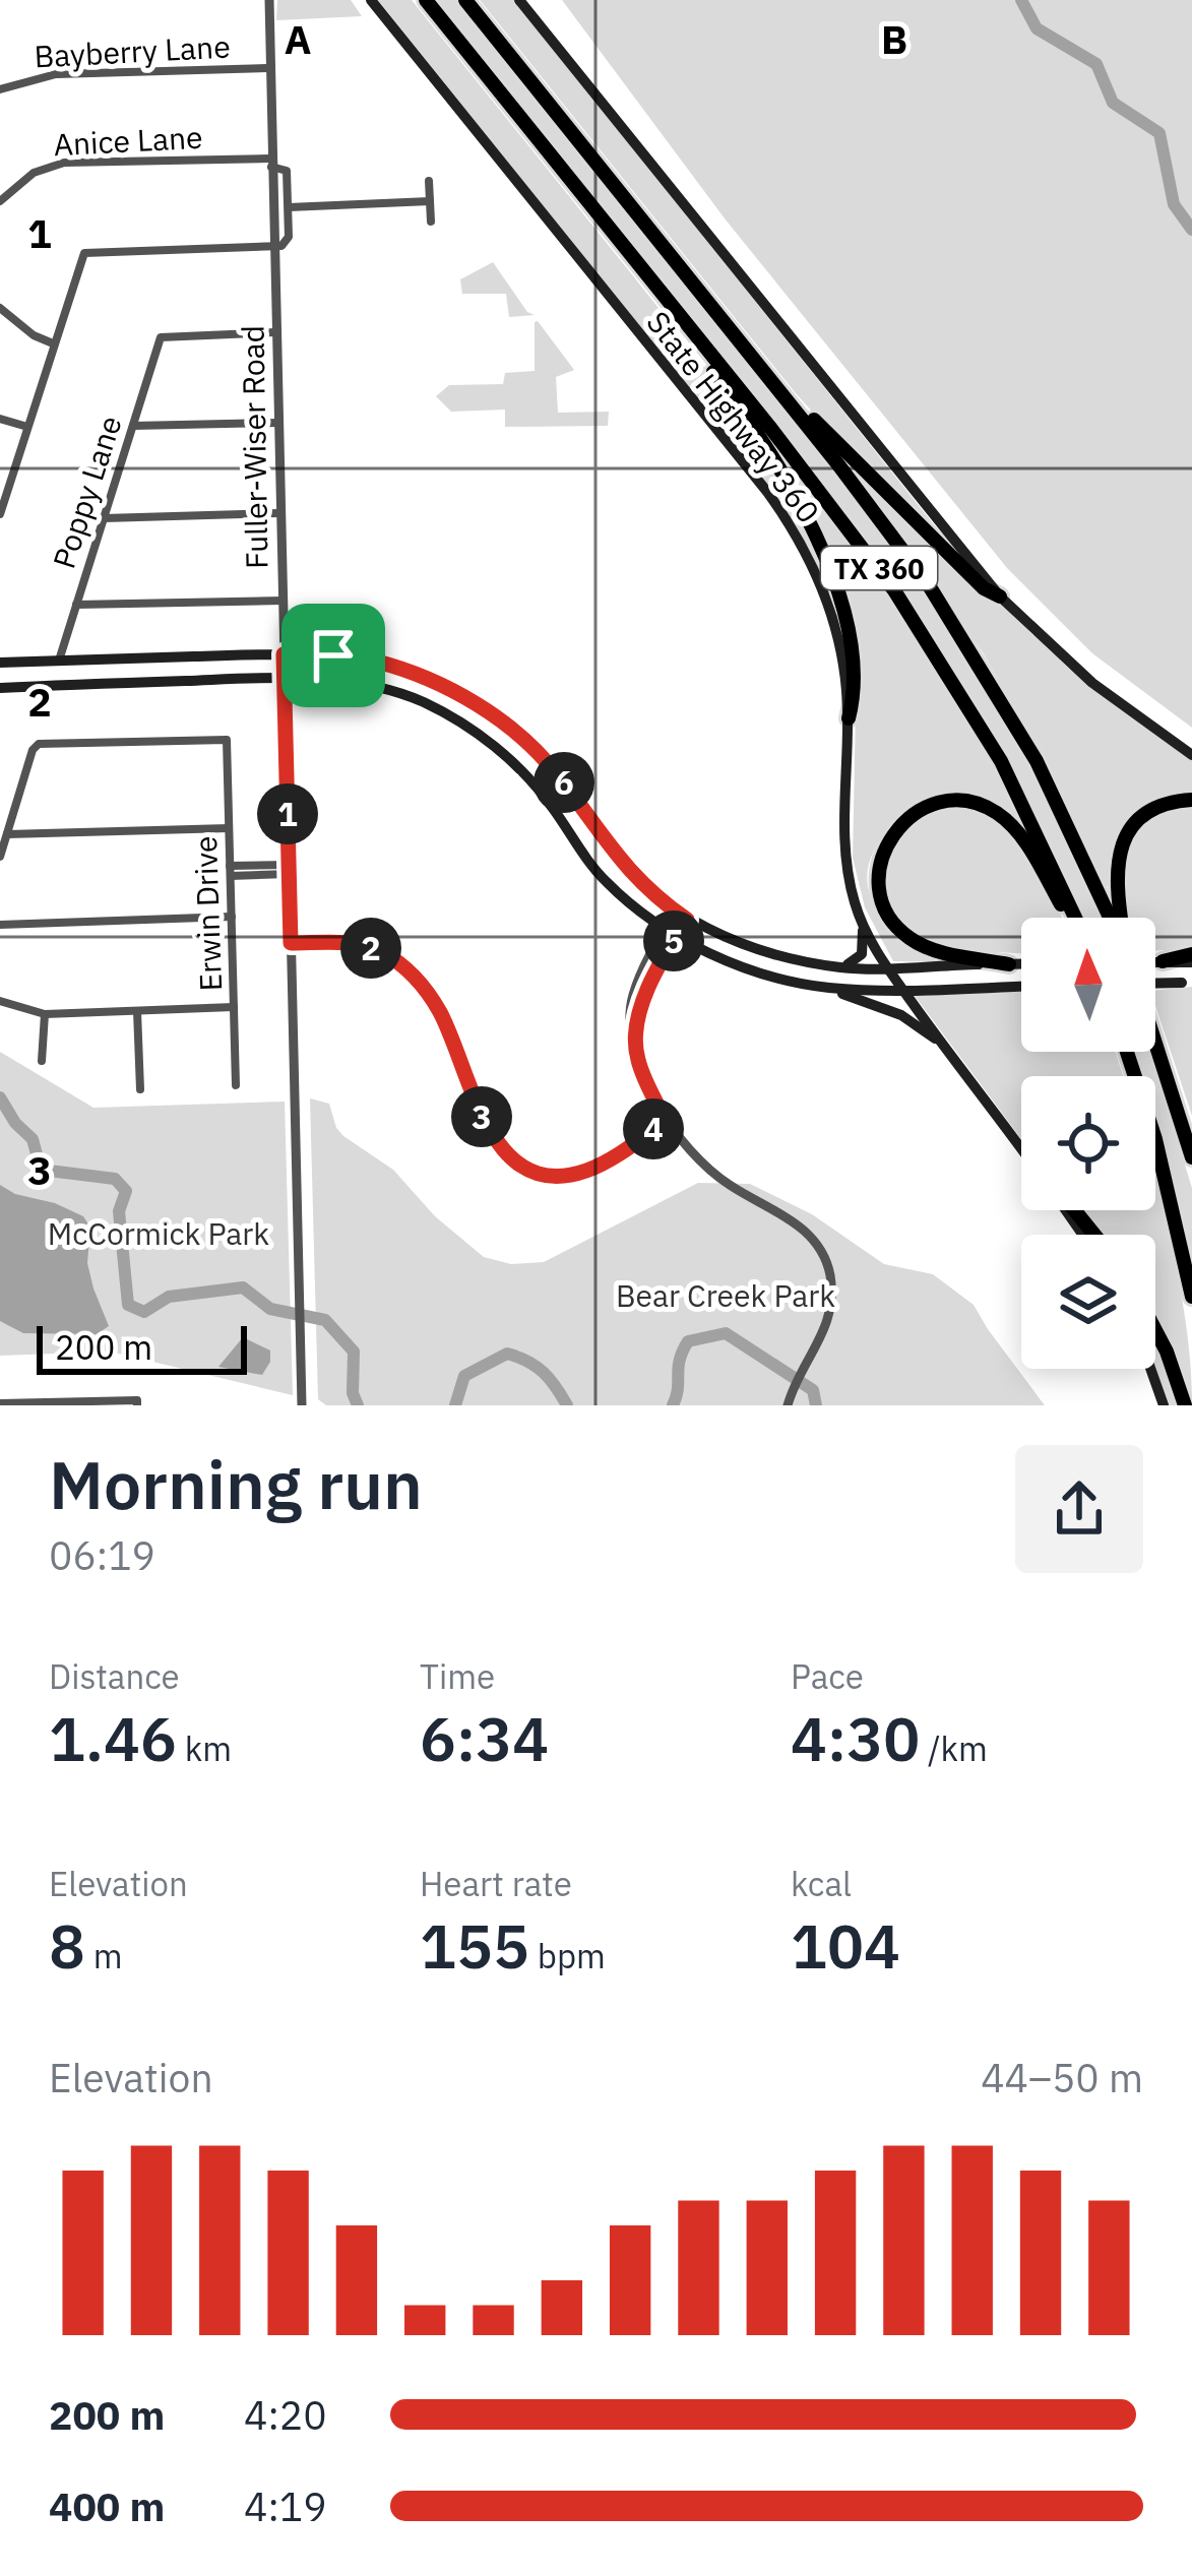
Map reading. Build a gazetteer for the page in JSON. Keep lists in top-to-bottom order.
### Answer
{
  "streets": {
    "highway": ["TX 360"],
    "main road": ["State Highway 360"],
    "street": [
      "Bayberry Lane",
      "Anice Lane",
      "Fuller-Wiser Road",
      "Poppy Lane",
      "Erwin Drive"
    ]
  },
  "crossings": [
    ["Bayberry Lane", "Fuller-Wiser Road"],
    ["Anice Lane", "Fuller-Wiser Road"],
    ["Fuller-Wiser Road", "Poppy Lane"]
  ],
  "parks": ["McCormick Park", "Bear Creek Park"],
  "scale_bar": "200 m",
  "north": "top",
  "page": {
    "pins": [
      "6",
      "1",
      "5",
      "2",
      "3",
      "4"
    ],
    "scale": "200 m",
    "heading": ["Morning run", "06:19"],
    "stats": [
      ["Distance", "1.46 km"],
      ["Time", "6:34"],
      ["Pace", "4:30 /km"],
      ["Elevation", "8 m"],
      ["Heart rate", "155 bpm"],
      ["kcal", "104"]
    ],
    "chart": ["Elevation", "44–50 m"],
    "list": [
      {
        "name": "200 m",
        "note": "4:20"
      },
      {
        "name": "400 m",
        "note": "4:19"
      }
    ]
  },
  "grid": {
    "columns": ["A", "B"],
    "rows": ["1", "2", "3"]
  }
}
